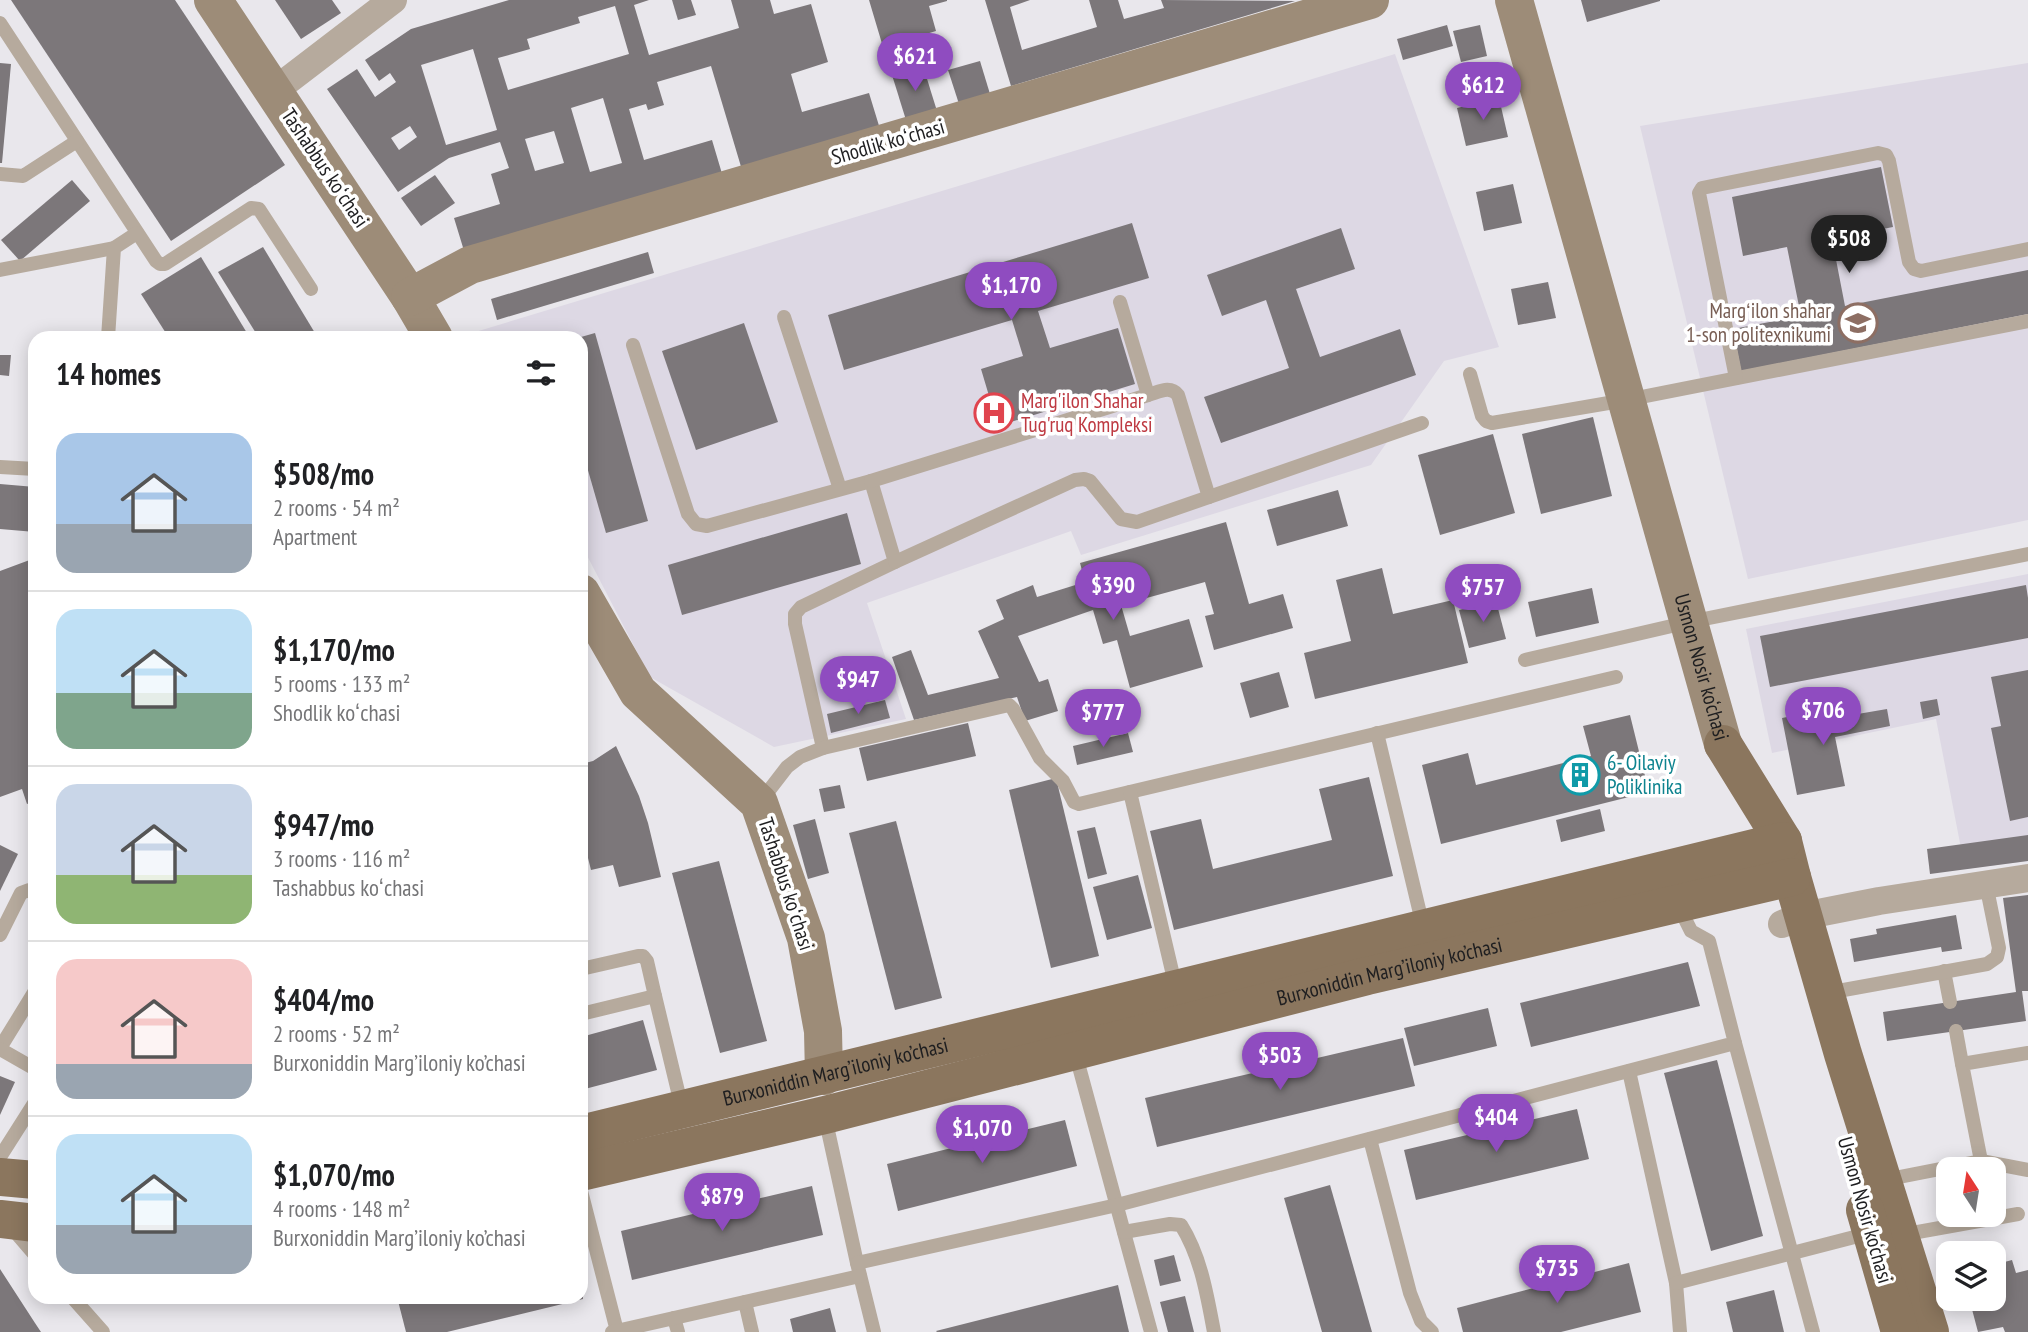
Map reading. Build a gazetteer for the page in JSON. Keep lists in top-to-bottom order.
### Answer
{
  "streets": {
    "main road": ["Usmon Nosir ko‘chasi", "Burxoniddin Marg’iloniy ko’chasi"],
    "street": ["Shodlik koʻchasi", "Tashabbus koʻchasi"]
  },
  "crossings": [
    ["Shodlik koʻchasi", "Tashabbus koʻchasi"],
    ["Tashabbus koʻchasi", "Burxoniddin Marg’iloniy ko’chasi"],
    ["Usmon Nosir ko‘chasi", "Burxoniddin Marg’iloniy ko’chasi"]
  ],
  "places": {
    "school or university": ["Margʻilon shahar 1-son politexnikumi"],
    "hospital": ["Marg'ilon Shahar Tug'ruq Kompleksi"],
    "building": ["6- Oilaviy Poliklinika"]
  },
  "north": "top",
  "page": {
    "price": [
      "$621",
      "$612",
      "$508",
      "$1,170",
      "$390",
      "$757",
      "$947",
      "$706",
      "$777",
      "$503",
      "$404",
      "$1,070",
      "$879",
      "$735"
    ],
    "heading": "14 homes",
    "list": [
      {
        "name": "$508/mo",
        "note": "2 rooms · 54 m² · Apartment"
      },
      {
        "name": "$1,170/mo",
        "note": "5 rooms · 133 m² · Shodlik koʻchasi"
      },
      {
        "name": "$947/mo",
        "note": "3 rooms · 116 m² · Tashabbus koʻchasi"
      },
      {
        "name": "$404/mo",
        "note": "2 rooms · 52 m² · Burxoniddin Marg’iloniy ko’chasi"
      },
      {
        "name": "$1,070/mo",
        "note": "4 rooms · 148 m² · Burxoniddin Marg’iloniy ko’chasi"
      }
    ]
  }
}
